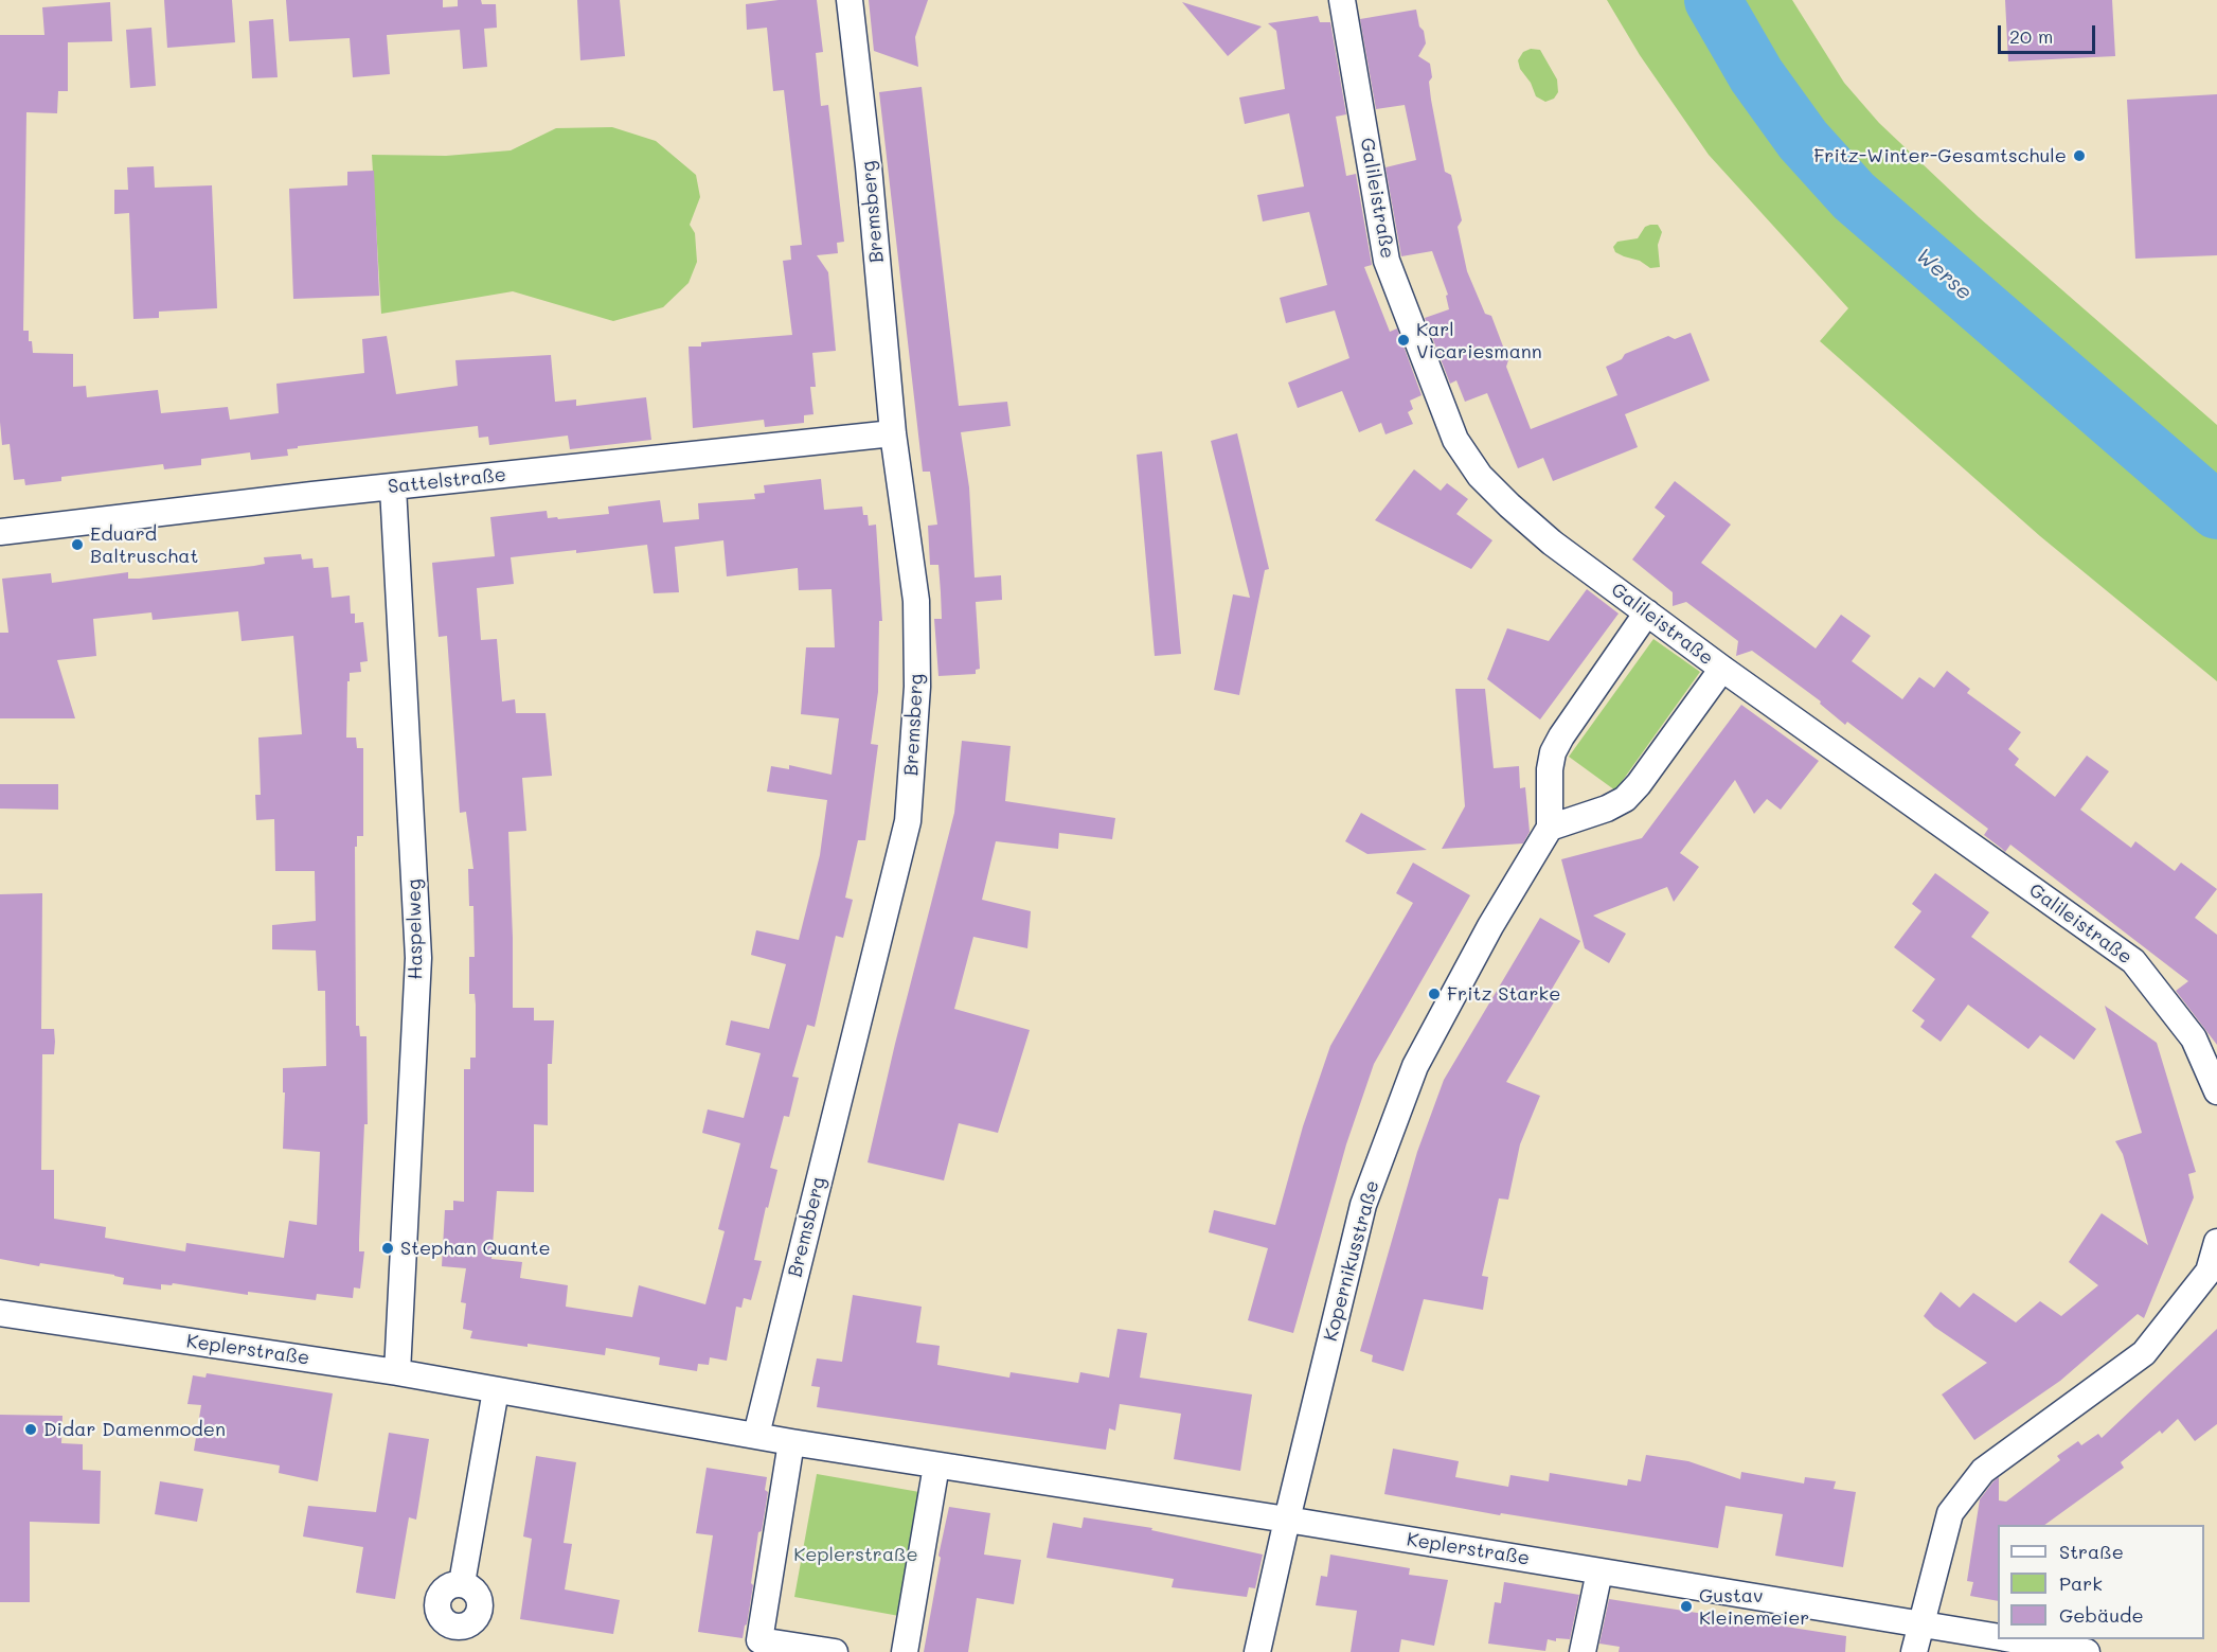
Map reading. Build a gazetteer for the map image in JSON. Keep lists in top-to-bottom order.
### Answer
{
  "streets": {
    "street": [
      "Galileistraße",
      "Bremsberg",
      "Sattelstraße",
      "Haspelweg",
      "Kopernikusstraße",
      "Keplerstraße"
    ]
  },
  "crossings": [
    ["Bremsberg", "Sattelstraße"],
    ["Bremsberg", "Keplerstraße"],
    ["Sattelstraße", "Haspelweg"],
    ["Haspelweg", "Keplerstraße"],
    ["Kopernikusstraße", "Keplerstraße"]
  ],
  "water": ["Werse"],
  "parks": ["Keplerstraße"],
  "places": [
    "Fritz-Winter-Gesamtschule",
    "Karl Vicariesmann",
    "Eduard Baltruschat",
    "Fritz Starke",
    "Stephan Quante",
    "Didar Damenmoden",
    "Gustav Kleinemeier"
  ],
  "legend": ["Straße", "Park", "Gebäude"],
  "scale_bar": "20 m"
}
